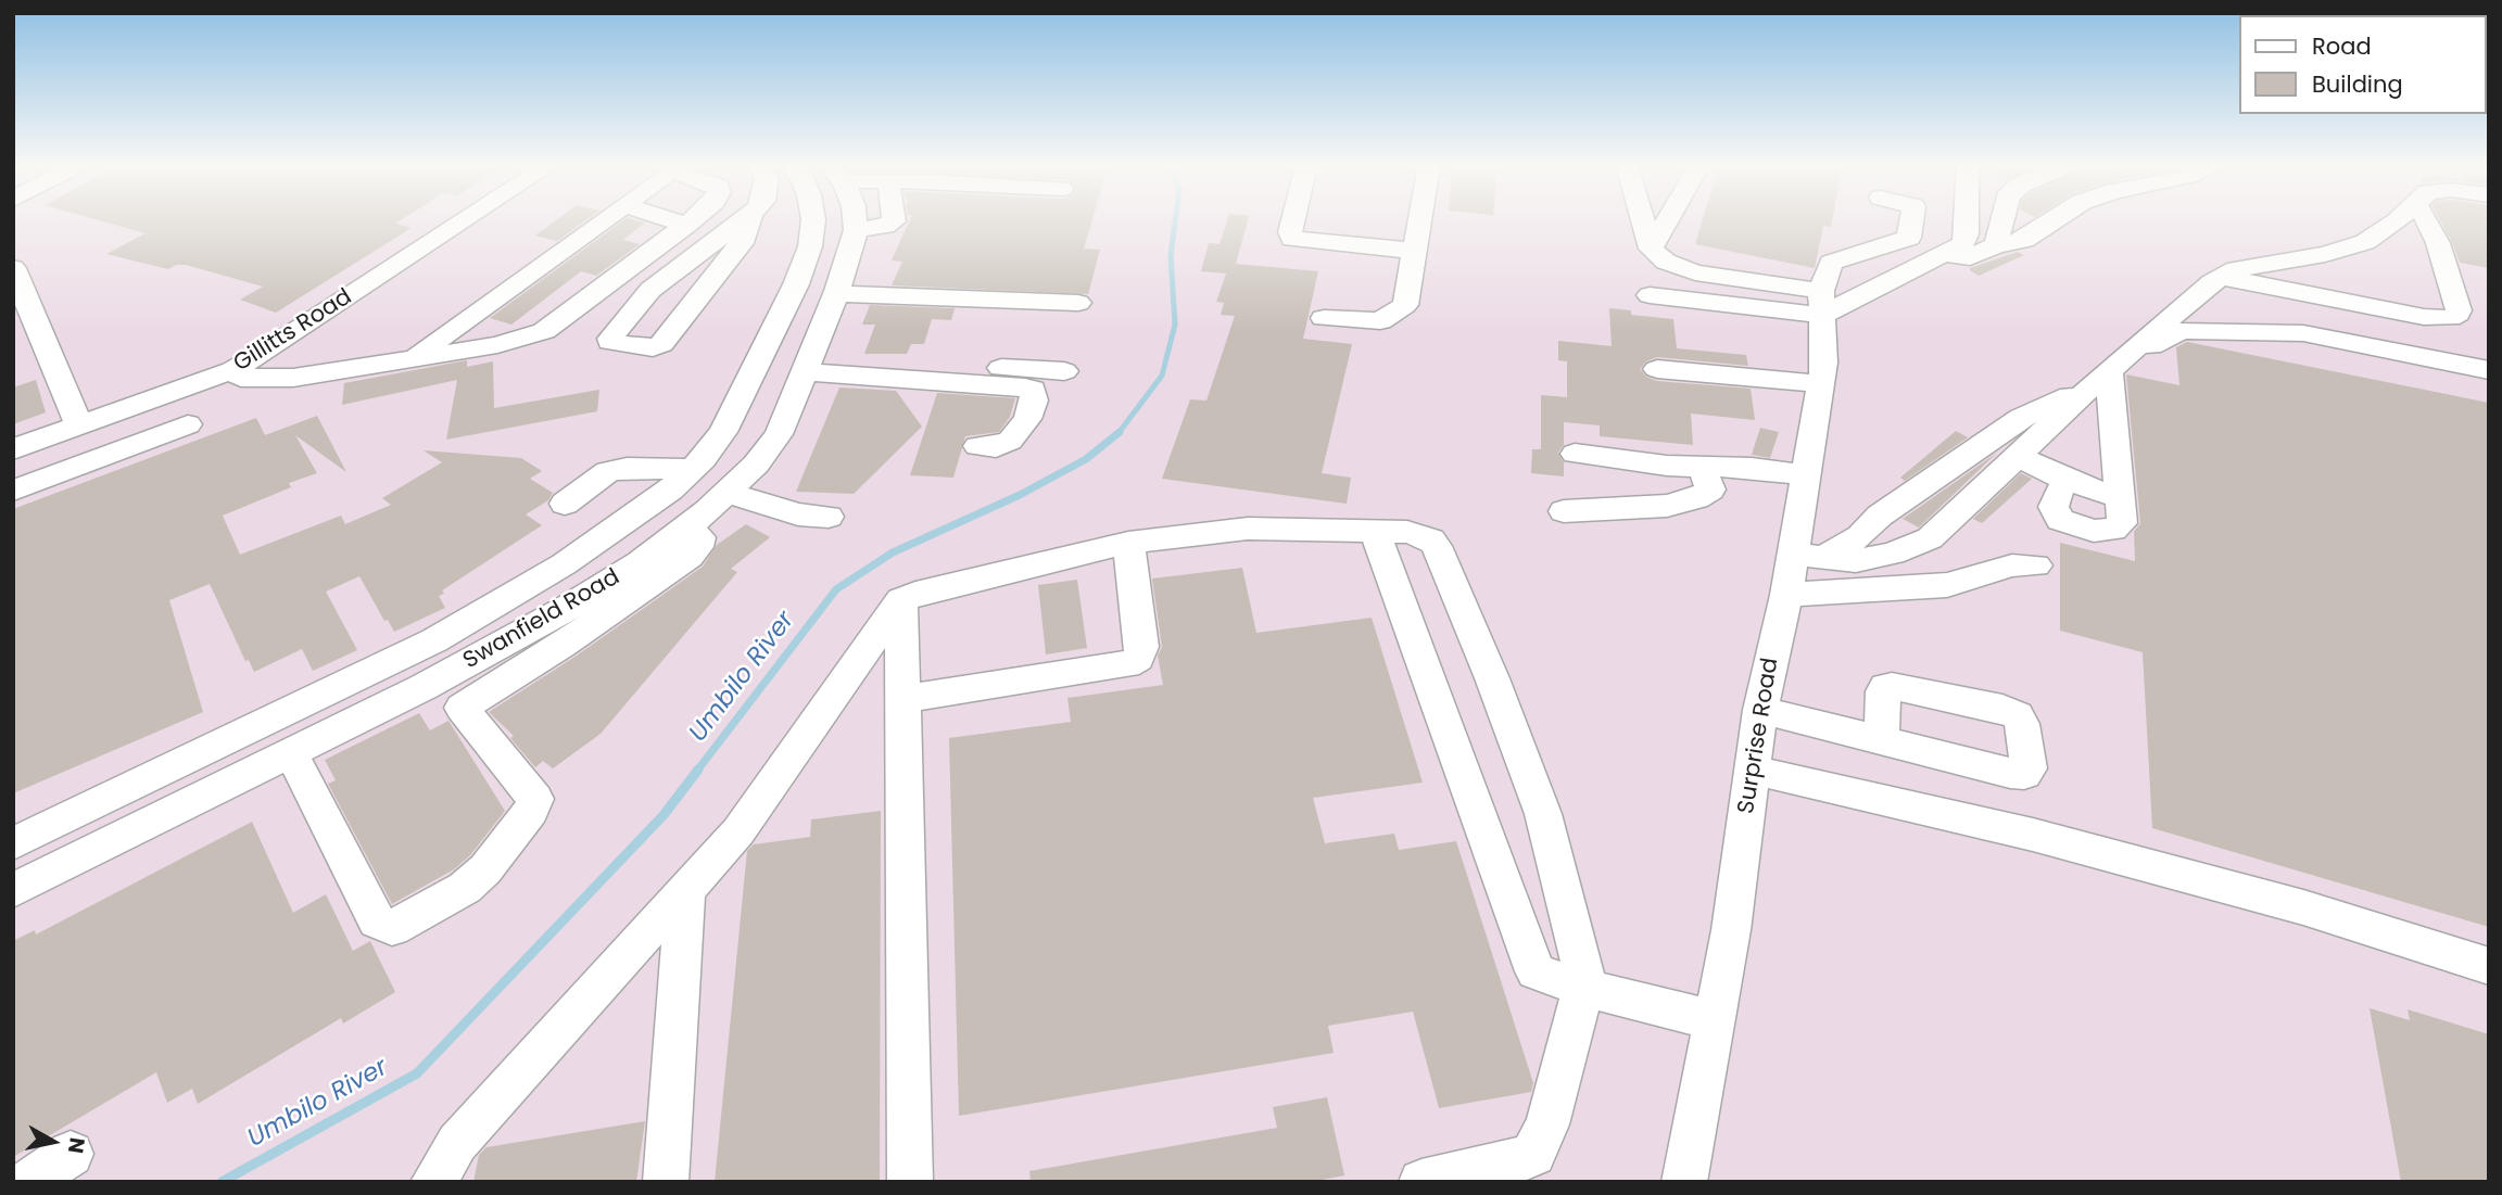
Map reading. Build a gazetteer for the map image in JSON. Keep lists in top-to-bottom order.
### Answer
{
  "streets": {
    "street": ["Gillitts Road", "Swanfield Road", "Surprise Road"]
  },
  "water": ["Umbilo River"],
  "legend": ["Road", "Building"],
  "north": "right"
}
